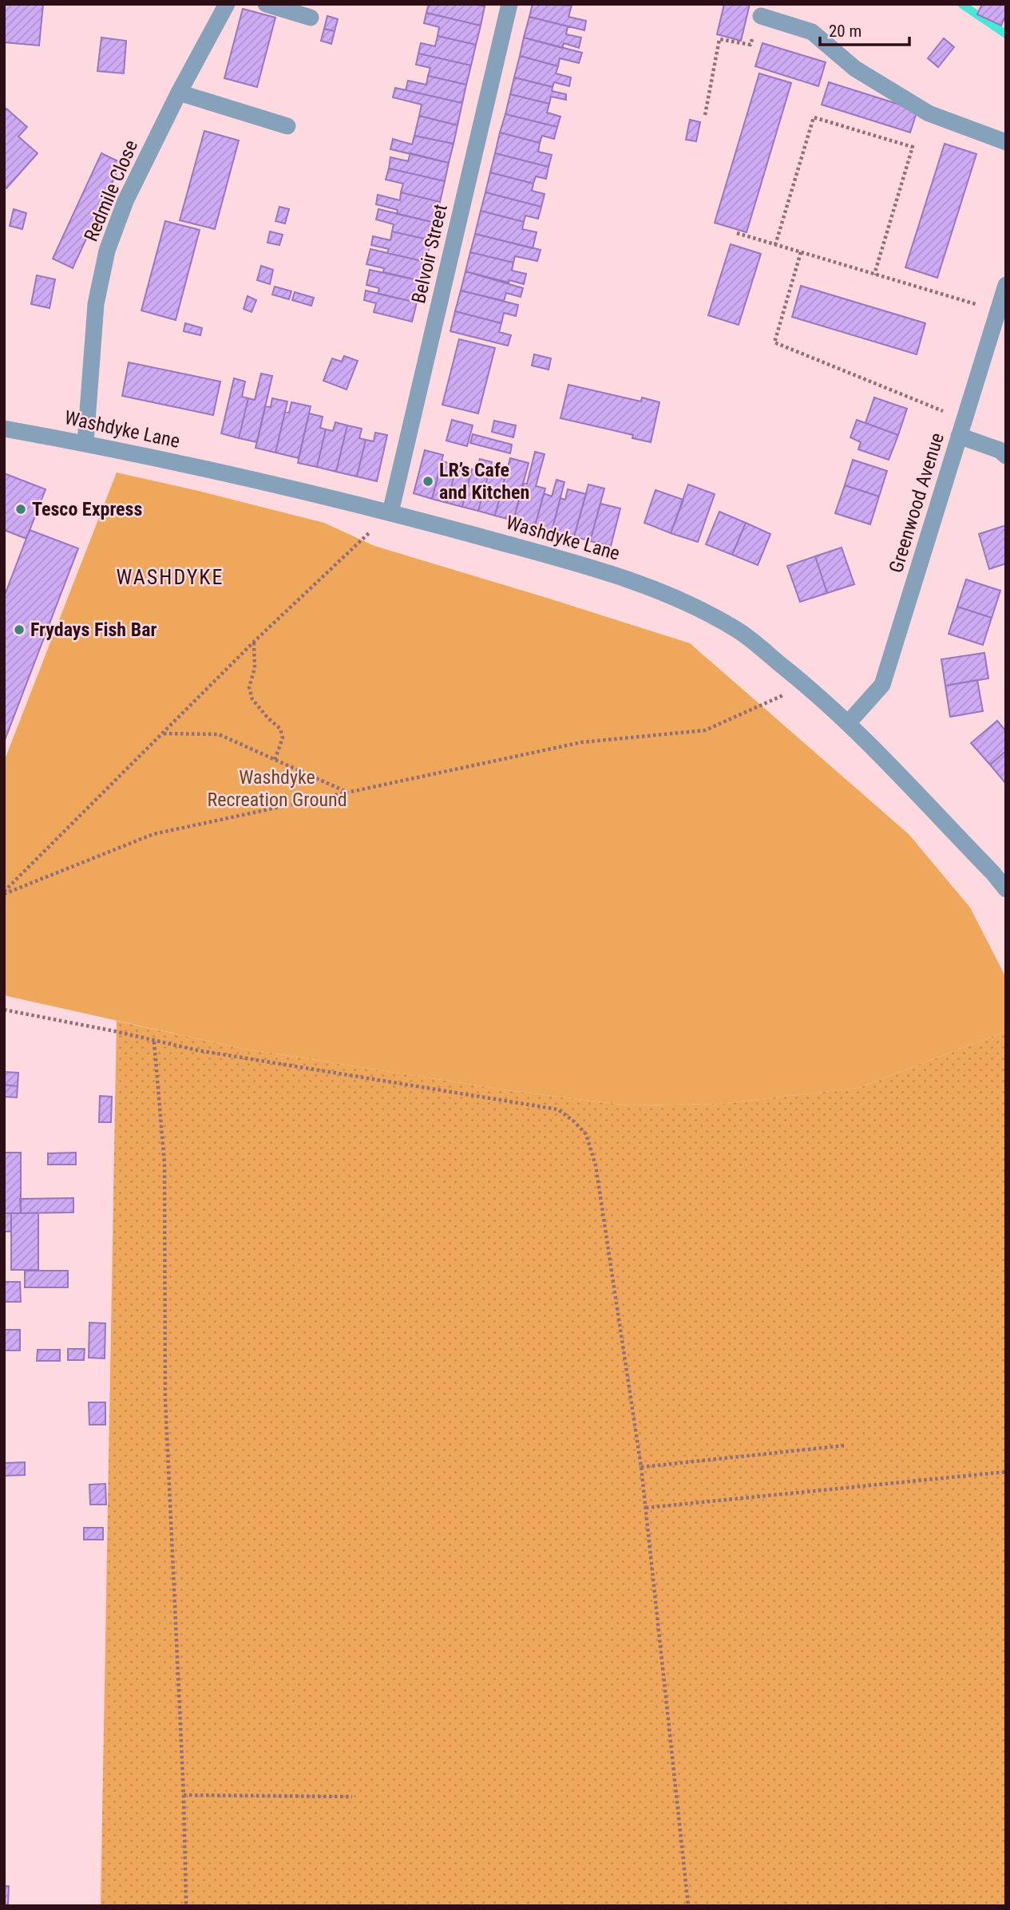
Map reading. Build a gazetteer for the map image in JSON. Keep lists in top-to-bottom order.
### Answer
{
  "streets": {
    "street": [
      "Redmile Close",
      "Belvoir Street",
      "Washdyke Lane",
      "Greenwood Avenue"
    ]
  },
  "crossings": [
    ["Redmile Close", "Washdyke Lane"],
    ["Belvoir Street", "Washdyke Lane"],
    ["Washdyke Lane", "Greenwood Avenue"]
  ],
  "districts": ["WASHDYKE"],
  "parks": ["Washdyke Recreation Ground"],
  "places": ["LR’s Cafe and Kitchen", "Tesco Express", "Frydays Fish Bar"],
  "scale_bar": "20 m"
}
